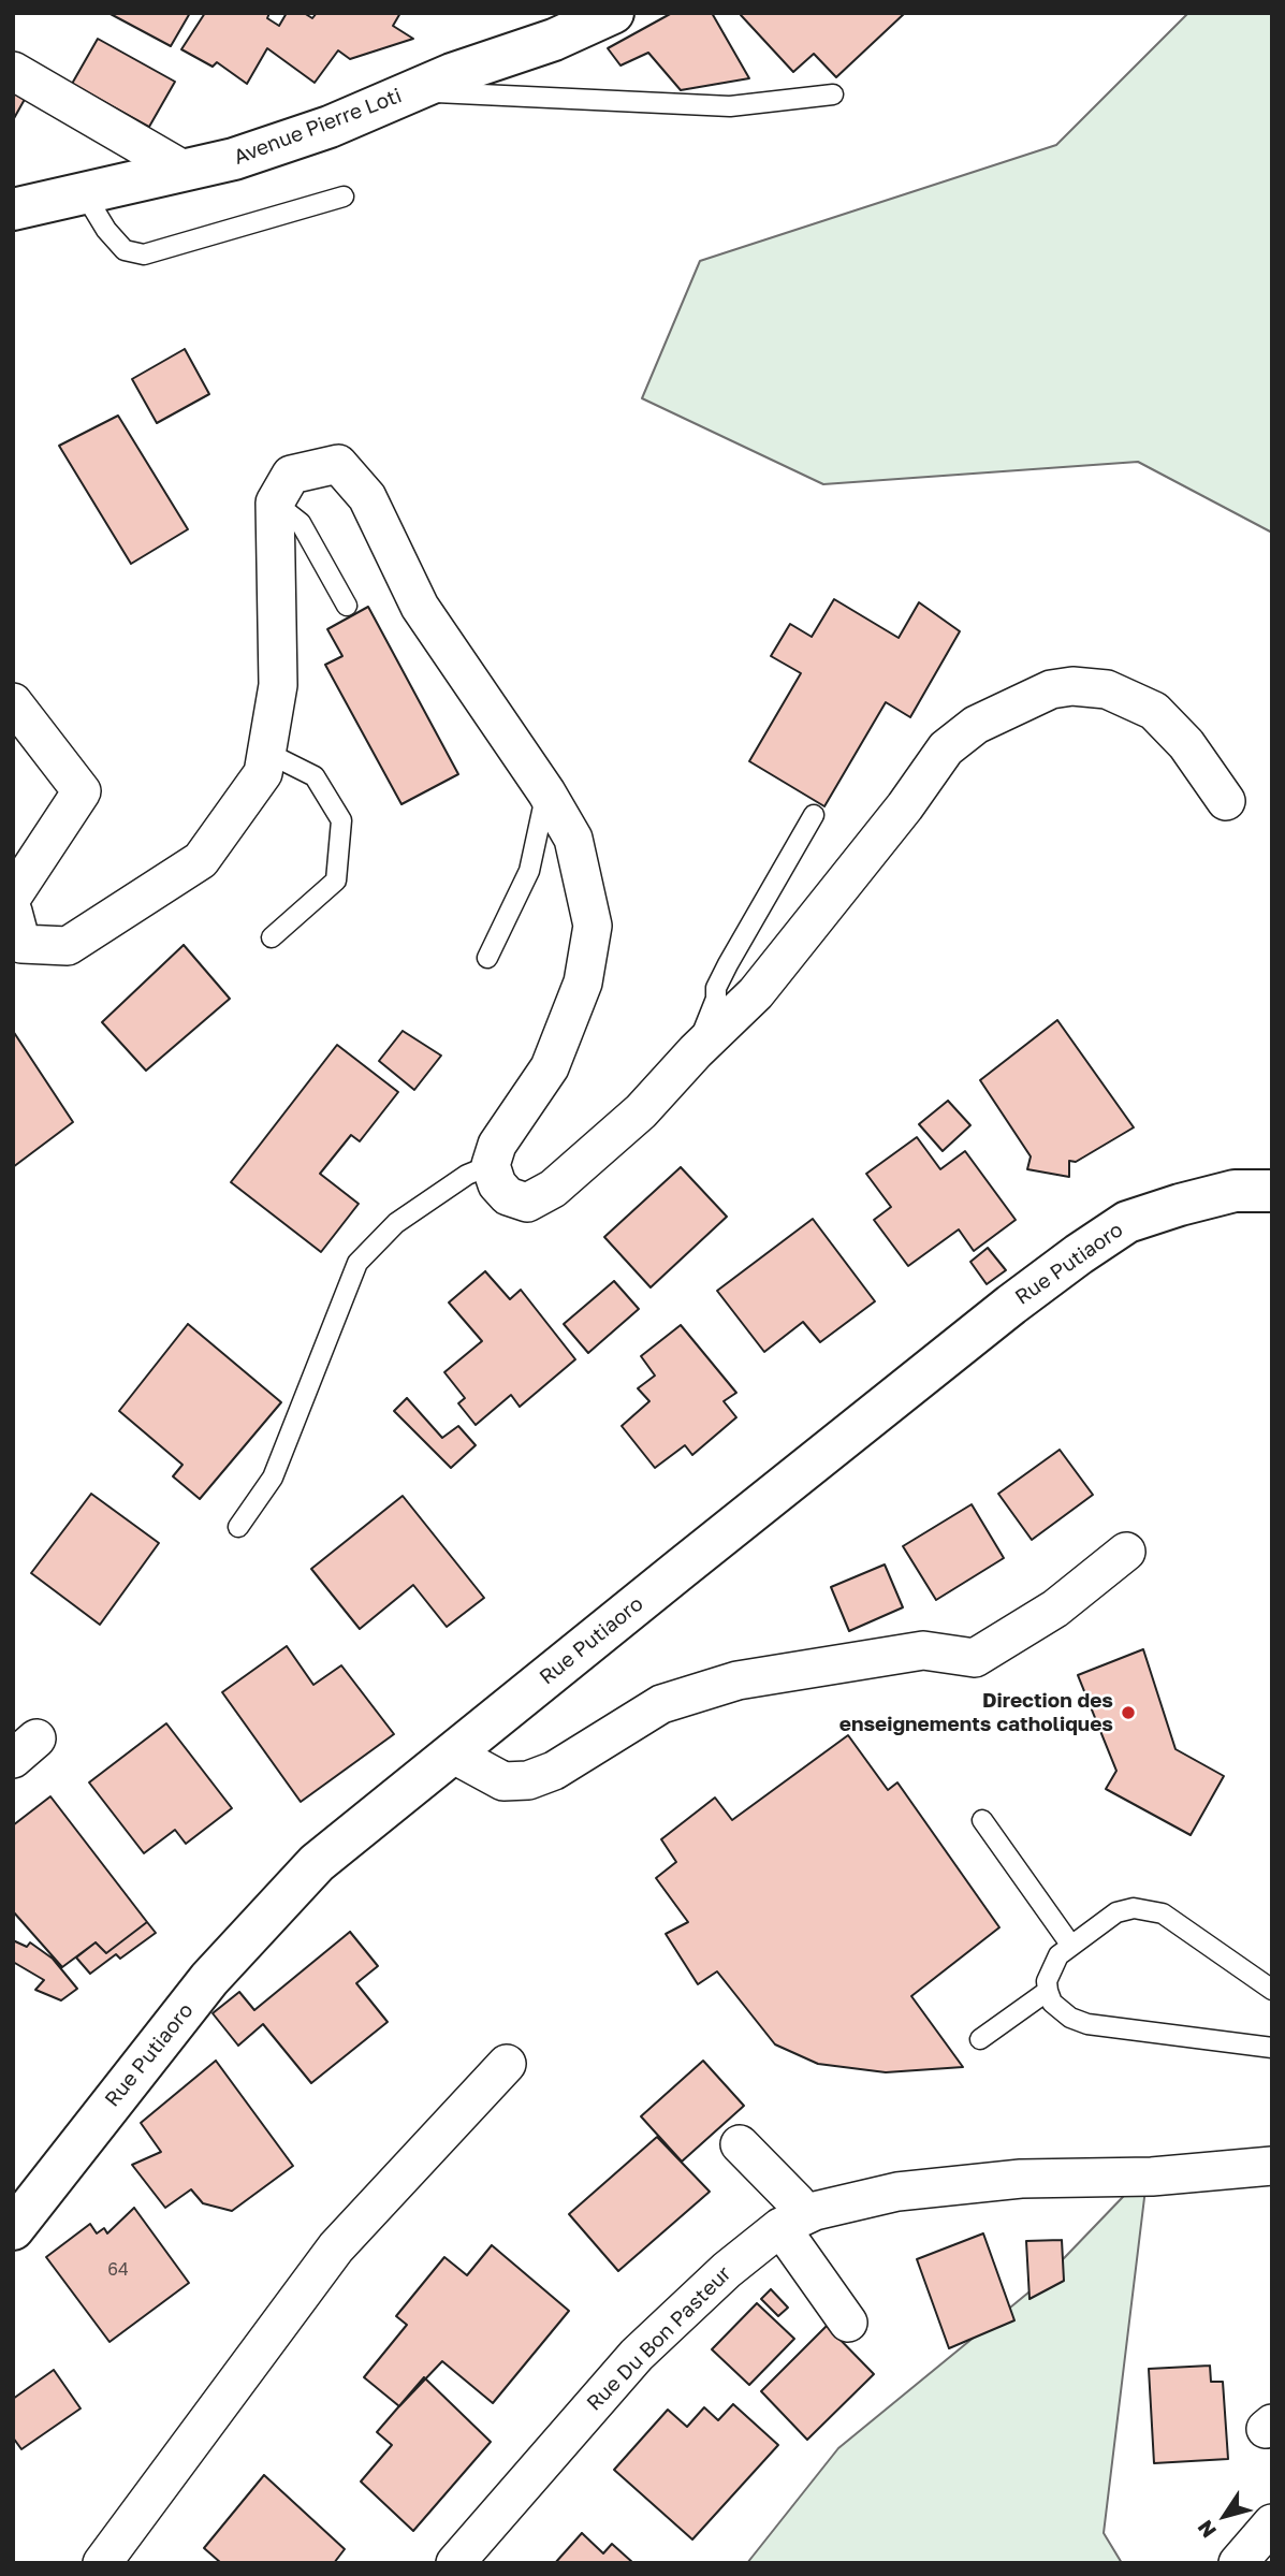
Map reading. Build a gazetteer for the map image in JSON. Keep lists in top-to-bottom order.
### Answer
{
  "streets": {
    "main road": ["Avenue Pierre Loti", "Rue Putiaoro"],
    "street": ["Rue Du Bon Pasteur"]
  },
  "places": ["Direction des enseignements catholiques"],
  "house_numbers": ["64"],
  "north": "bottom left"
}
